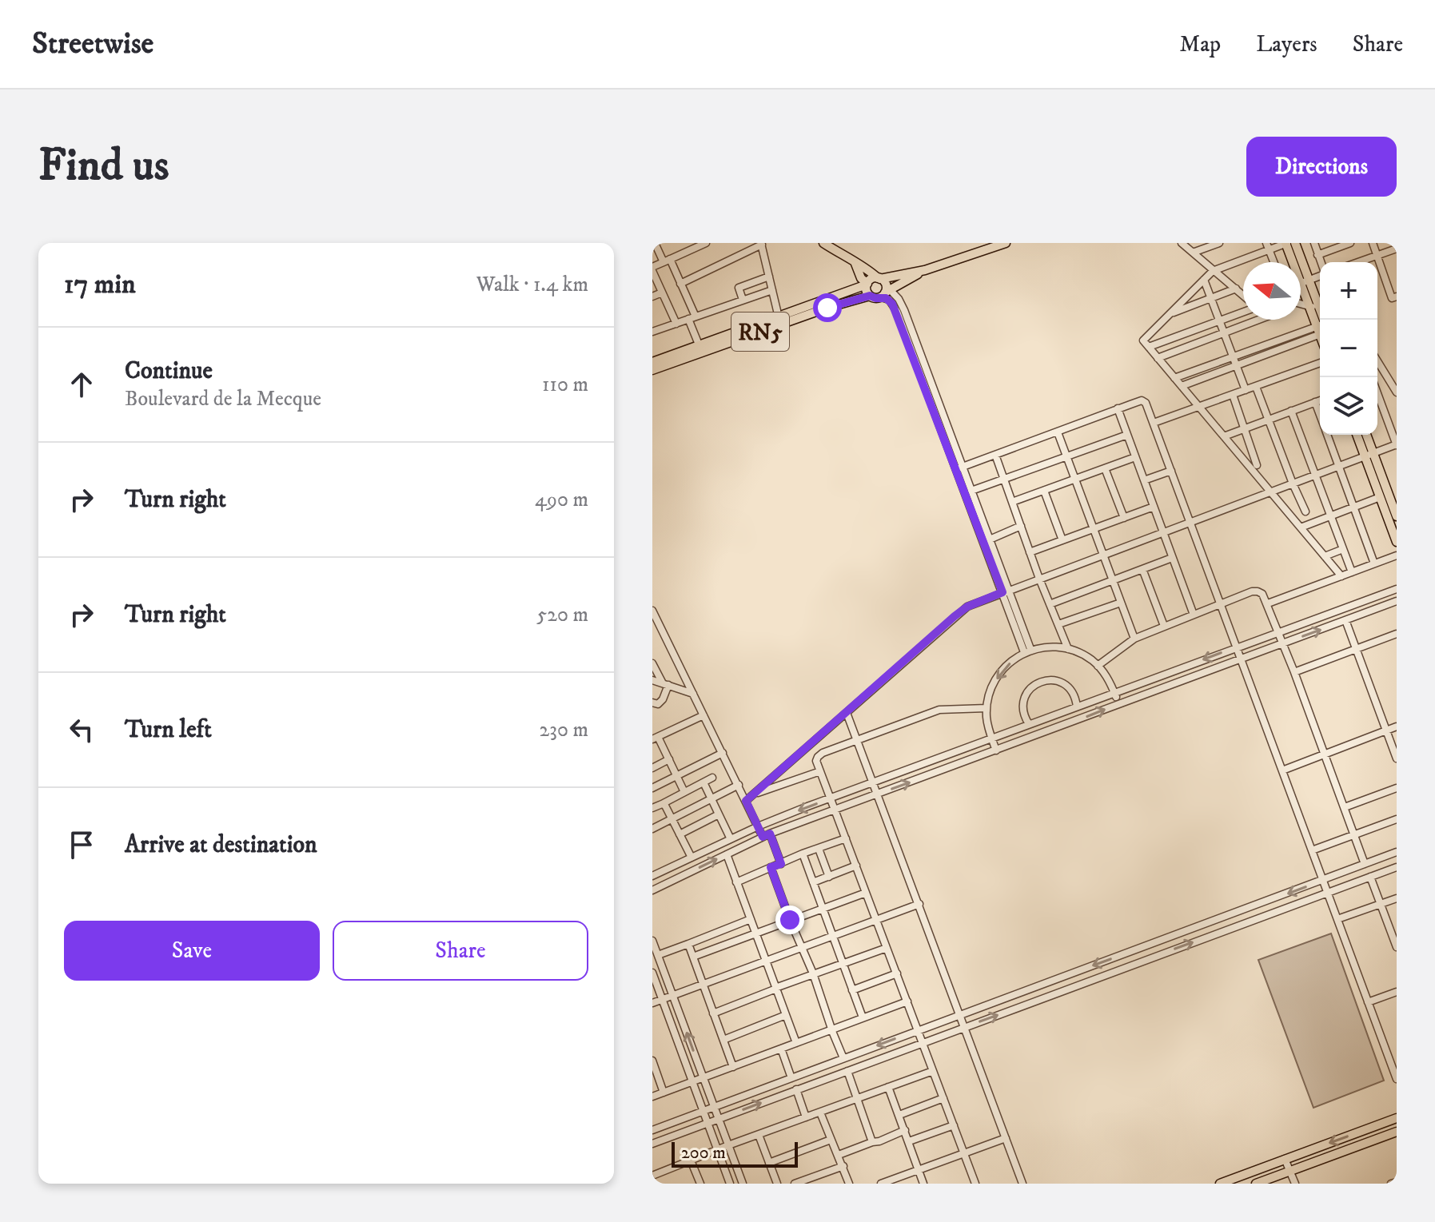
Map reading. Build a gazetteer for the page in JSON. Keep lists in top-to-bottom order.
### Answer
{
  "streets": {
    "main road": ["RN5"]
  },
  "scale_bar": "200 m",
  "north": "left",
  "page": {
    "header": "Streetwise",
    "nav": ["Map", "Layers", "Share"],
    "buttons": [
      "Directions",
      ["Save", "Share"]
    ],
    "title": "Find us",
    "heading": ["17 min", "Walk · 1.4 km"],
    "map_buttons": ["+", "−"],
    "list": [
      ["Continue", "Boulevard de la Mecque", "110 m"],
      ["Turn right", "490 m"],
      ["Turn right", "520 m"],
      ["Turn left", "230 m"],
      "Arrive at destination"
    ],
    "scale": "200 m"
  }
}
